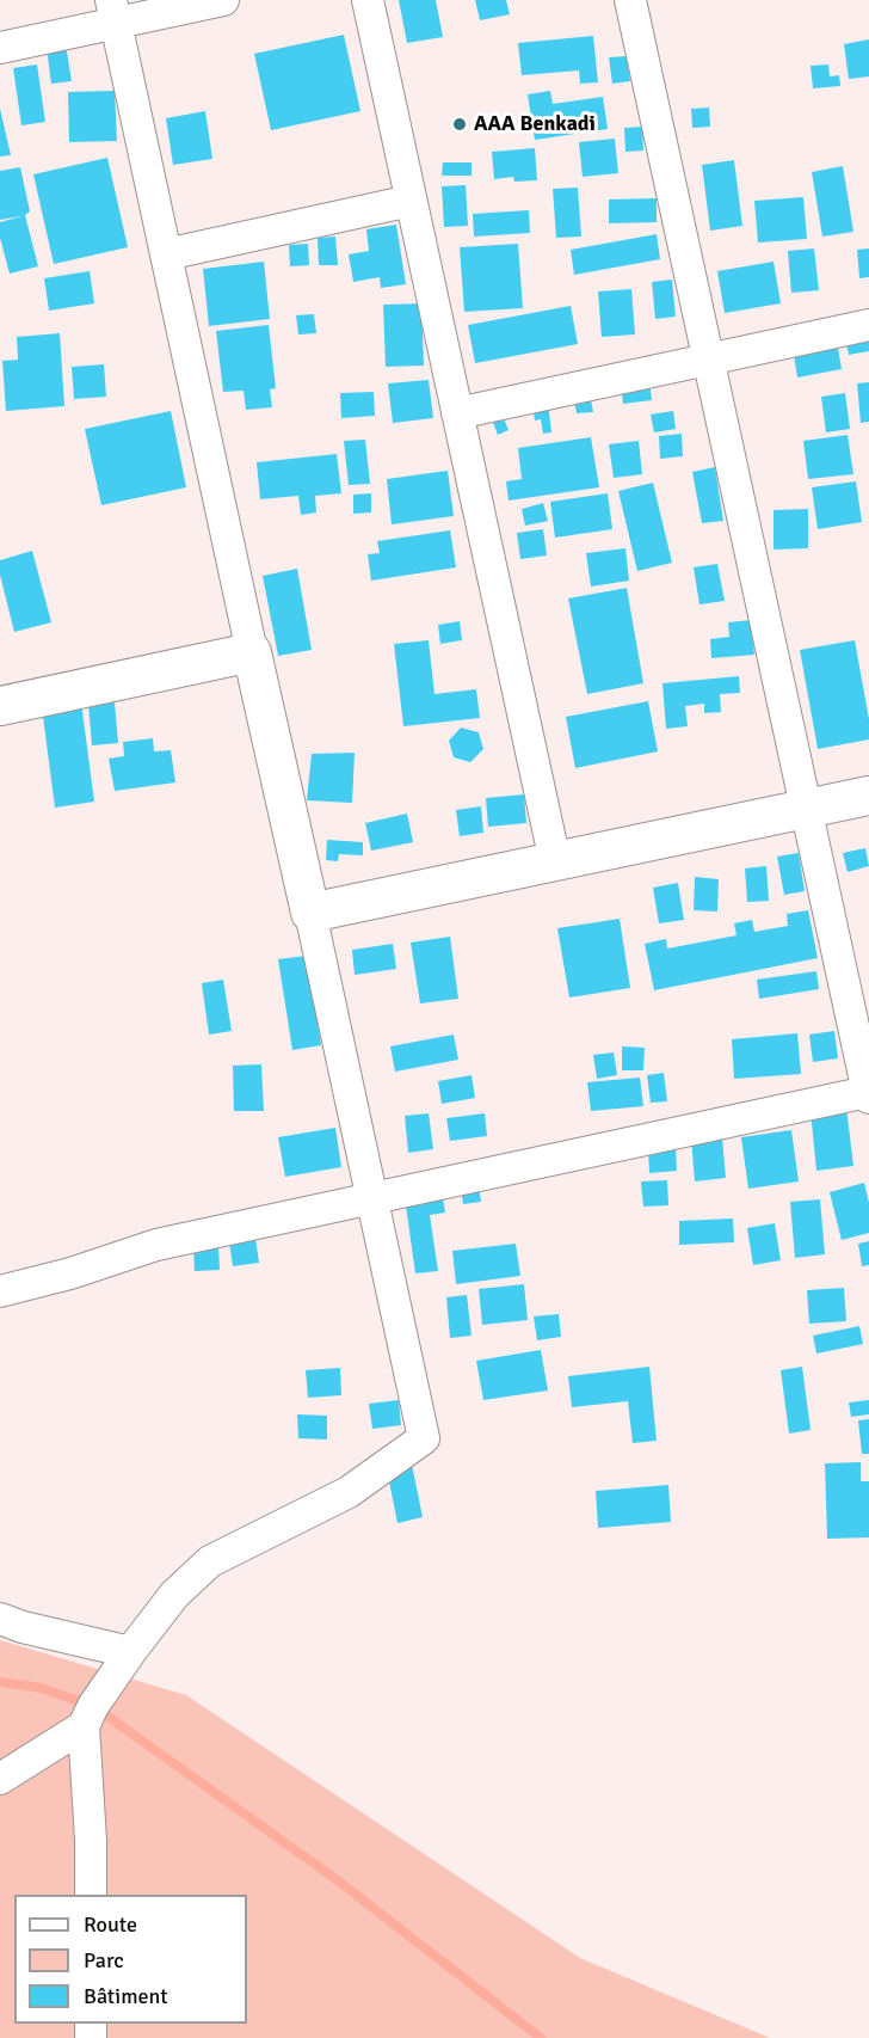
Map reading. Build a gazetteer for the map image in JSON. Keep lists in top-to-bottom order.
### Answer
{
  "places": ["AAA Benkadi"],
  "legend": ["Route", "Parc", "Bâtiment"]
}
